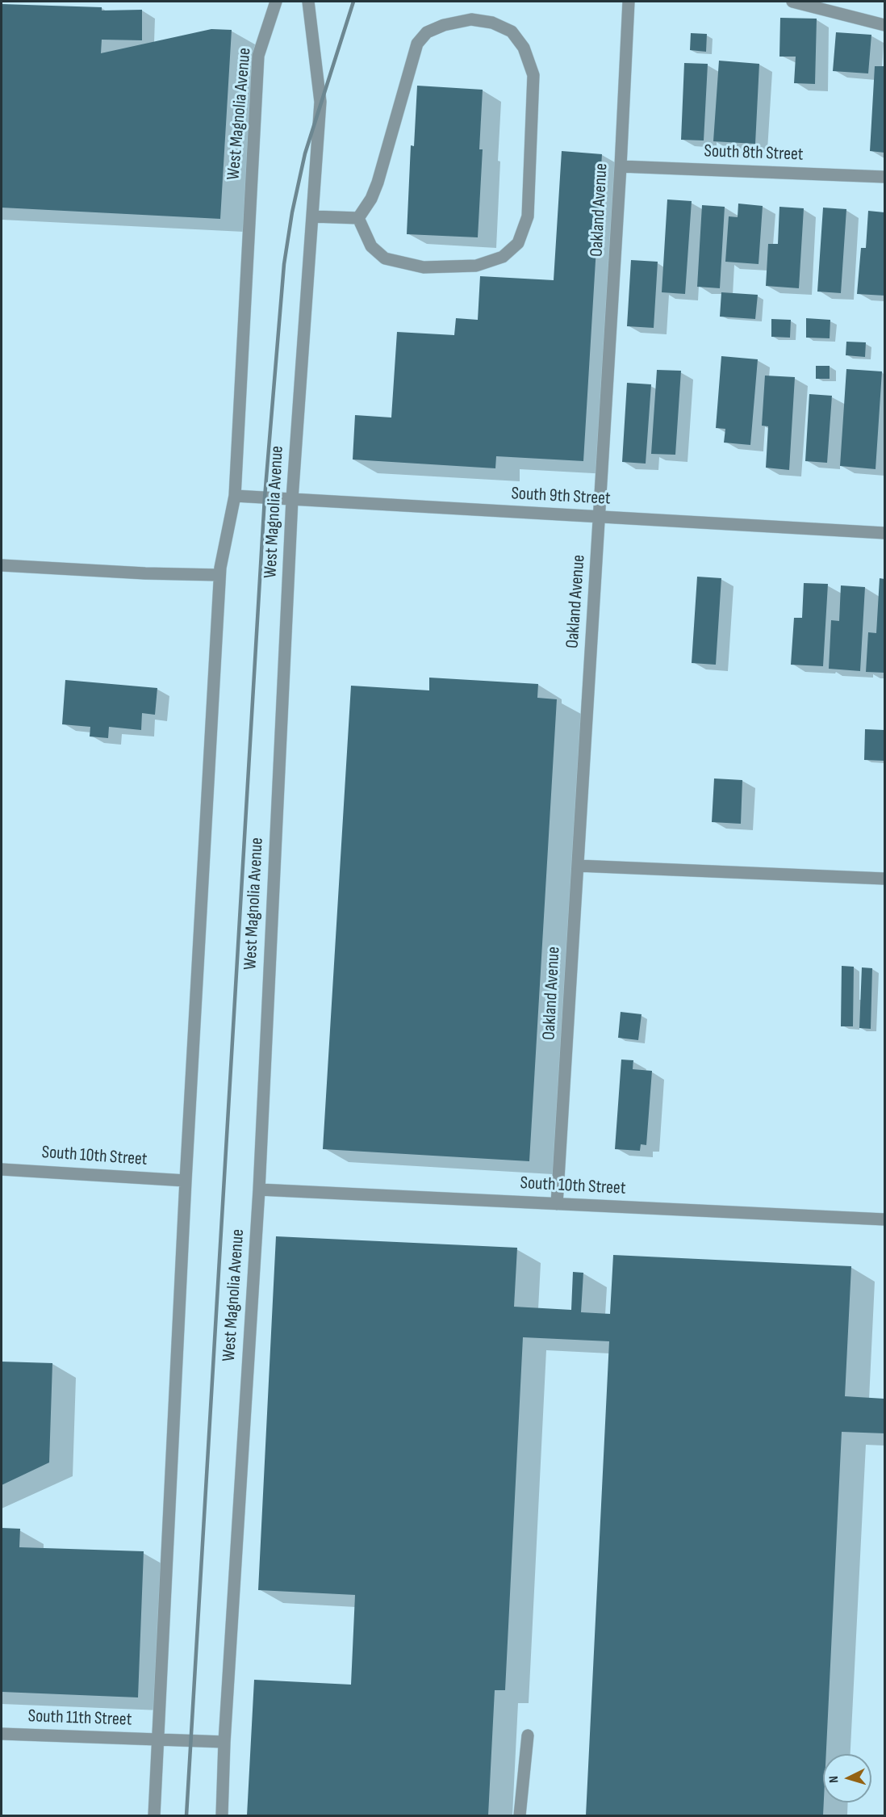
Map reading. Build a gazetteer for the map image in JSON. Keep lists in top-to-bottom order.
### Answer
{
  "streets": {
    "street": [
      "West Magnolia Avenue",
      "South 8th Street",
      "Oakland Avenue",
      "South 9th Street",
      "South 10th Street",
      "South 11th Street"
    ]
  },
  "crossings": [
    ["West Magnolia Avenue", "South 9th Street"],
    ["West Magnolia Avenue", "South 10th Street"],
    ["West Magnolia Avenue", "South 11th Street"],
    ["South 8th Street", "Oakland Avenue"],
    ["Oakland Avenue", "South 9th Street"],
    ["Oakland Avenue", "South 10th Street"]
  ],
  "north": "left"
}
